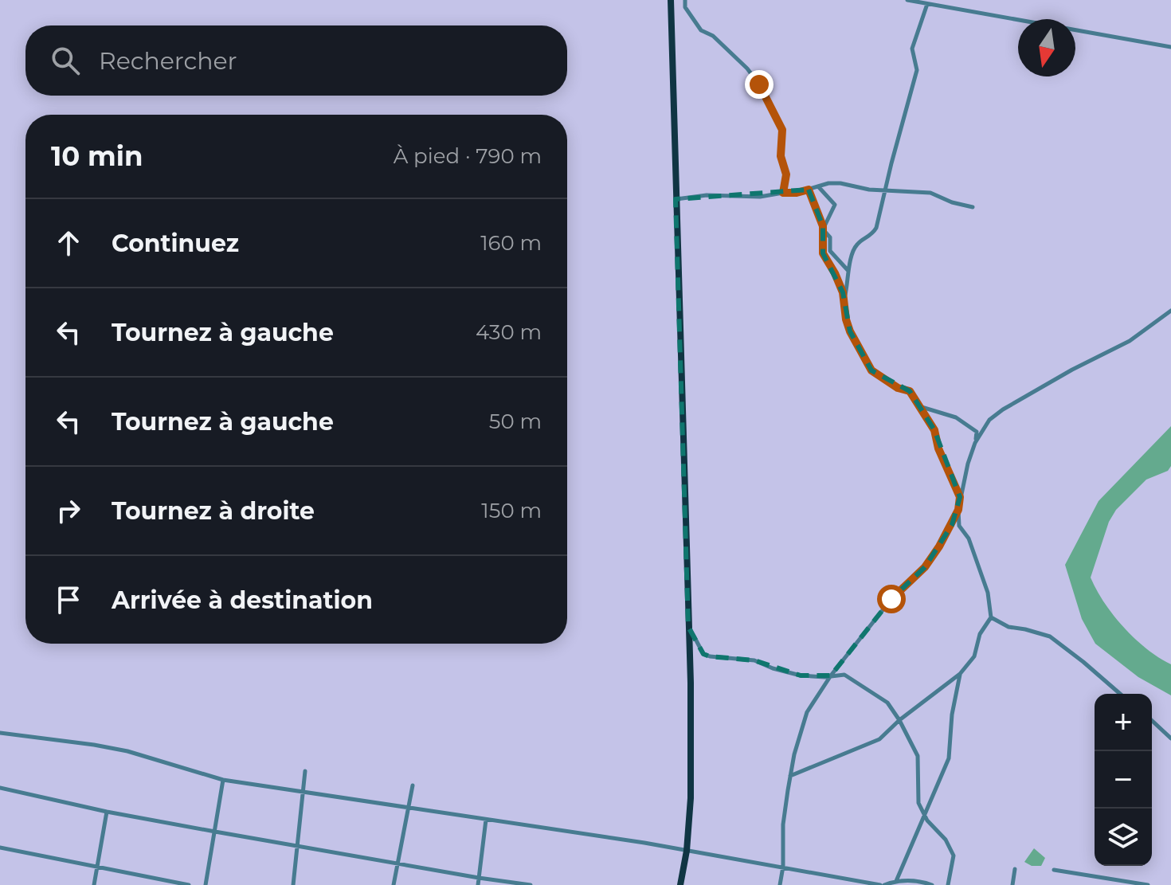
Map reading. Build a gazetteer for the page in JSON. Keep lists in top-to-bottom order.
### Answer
{
  "north": "bottom",
  "page": {
    "search": "Rechercher",
    "heading": ["10 min", "À pied · 790 m"],
    "list": [
      ["Continuez", "160 m"],
      ["Tournez à gauche", "430 m"],
      ["Tournez à gauche", "50 m"],
      ["Tournez à droite", "150 m"],
      "Arrivée à destination"
    ],
    "map_buttons": ["+", "−"]
  }
}
